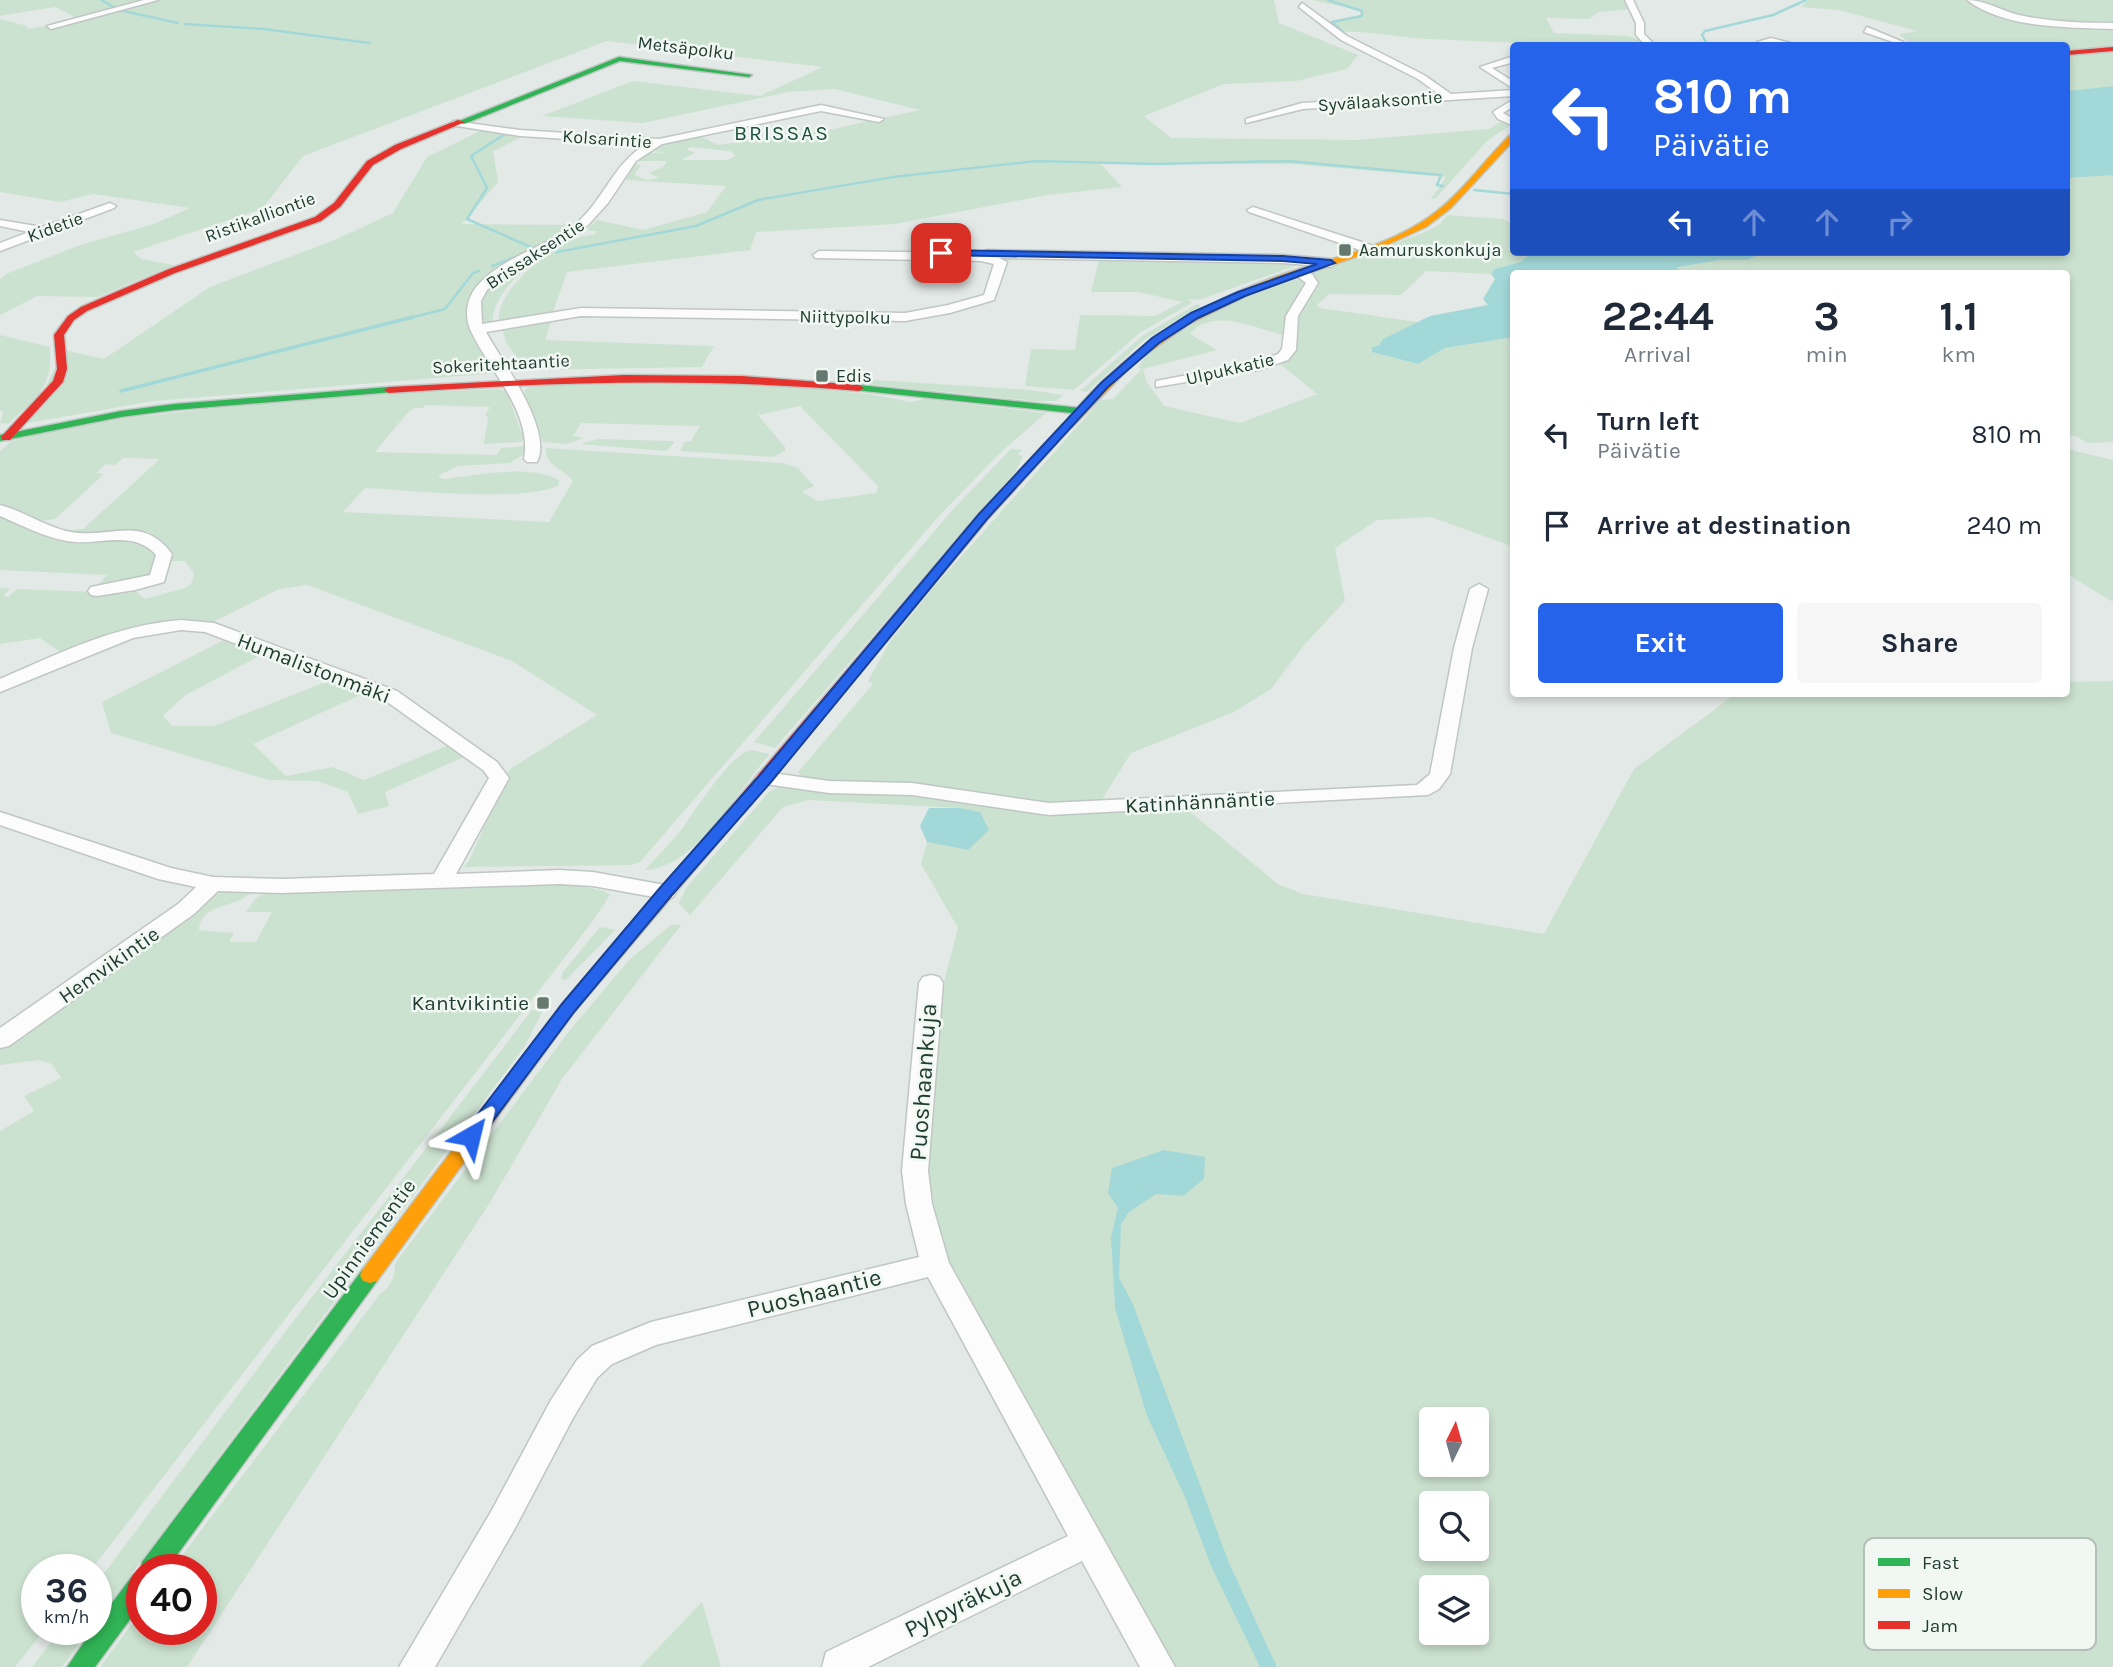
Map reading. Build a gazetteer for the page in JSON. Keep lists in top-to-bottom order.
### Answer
{
  "streets": {
    "street": [
      "Metsäpolku",
      "Syvälaaksontie",
      "Kolsarintie",
      "Ristikalliontie",
      "Kidetie",
      "Brissaksentie",
      "Niittypolku",
      "Sokeritehtaantie",
      "Ulpukkatie",
      "Humalistonmäki",
      "Katinhännäntie",
      "Hemvikintie",
      "Puoshaankuja",
      "Upinniementie",
      "Puoshaantie",
      "Pylpyräkuja"
    ]
  },
  "crossings": [
    ["Metsäpolku", "Ristikalliontie"],
    ["Kolsarintie", "Ristikalliontie"],
    ["Kolsarintie", "Brissaksentie"],
    ["Ristikalliontie", "Sokeritehtaantie"],
    ["Brissaksentie", "Niittypolku"],
    ["Sokeritehtaantie", "Upinniementie"],
    ["Ulpukkatie", "Upinniementie"],
    ["Katinhännäntie", "Upinniementie"],
    ["Puoshaankuja", "Puoshaantie"]
  ],
  "districts": ["BRISSAS"],
  "places": {
    "transit": ["Aamuruskonkuja", "Edis", "Kantvikintie"]
  },
  "legend": ["Fast", "Slow", "Jam"],
  "north": "top",
  "page": {
    "turn": ["810 m", "Päivätie"],
    "eta": [
      "22:44",
      "Arrival",
      "3",
      "min",
      "1.1",
      "km"
    ],
    "list": [
      {
        "name": "Turn left",
        "note": "Päivätie",
        "value": "810 m"
      },
      {
        "name": "Arrive at destination",
        "value": "240 m"
      }
    ],
    "buttons": ["Exit", "Share"],
    "speed": "36 km/h",
    "limit": "40"
  }
}
